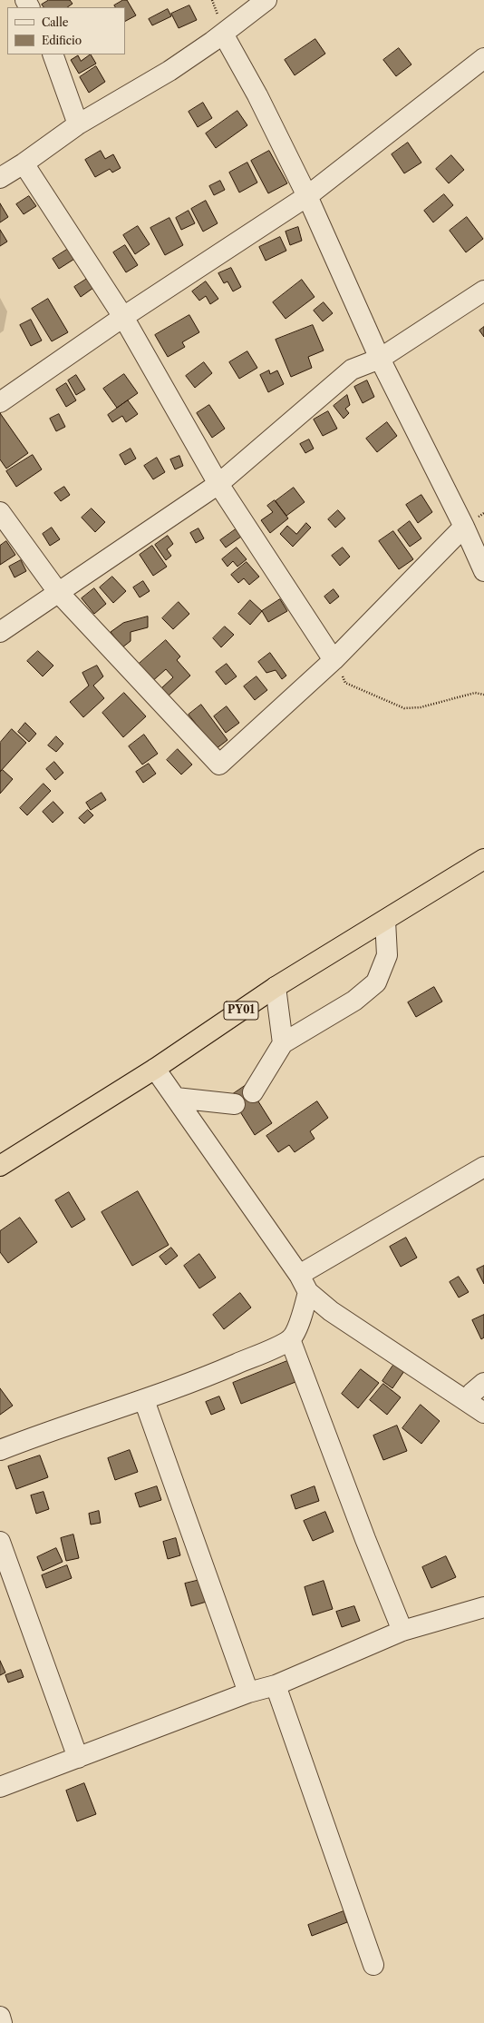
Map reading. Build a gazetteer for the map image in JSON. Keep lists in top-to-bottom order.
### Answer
{
  "streets": {
    "highway": ["PY01"]
  },
  "legend": ["Calle", "Edificio"]
}
